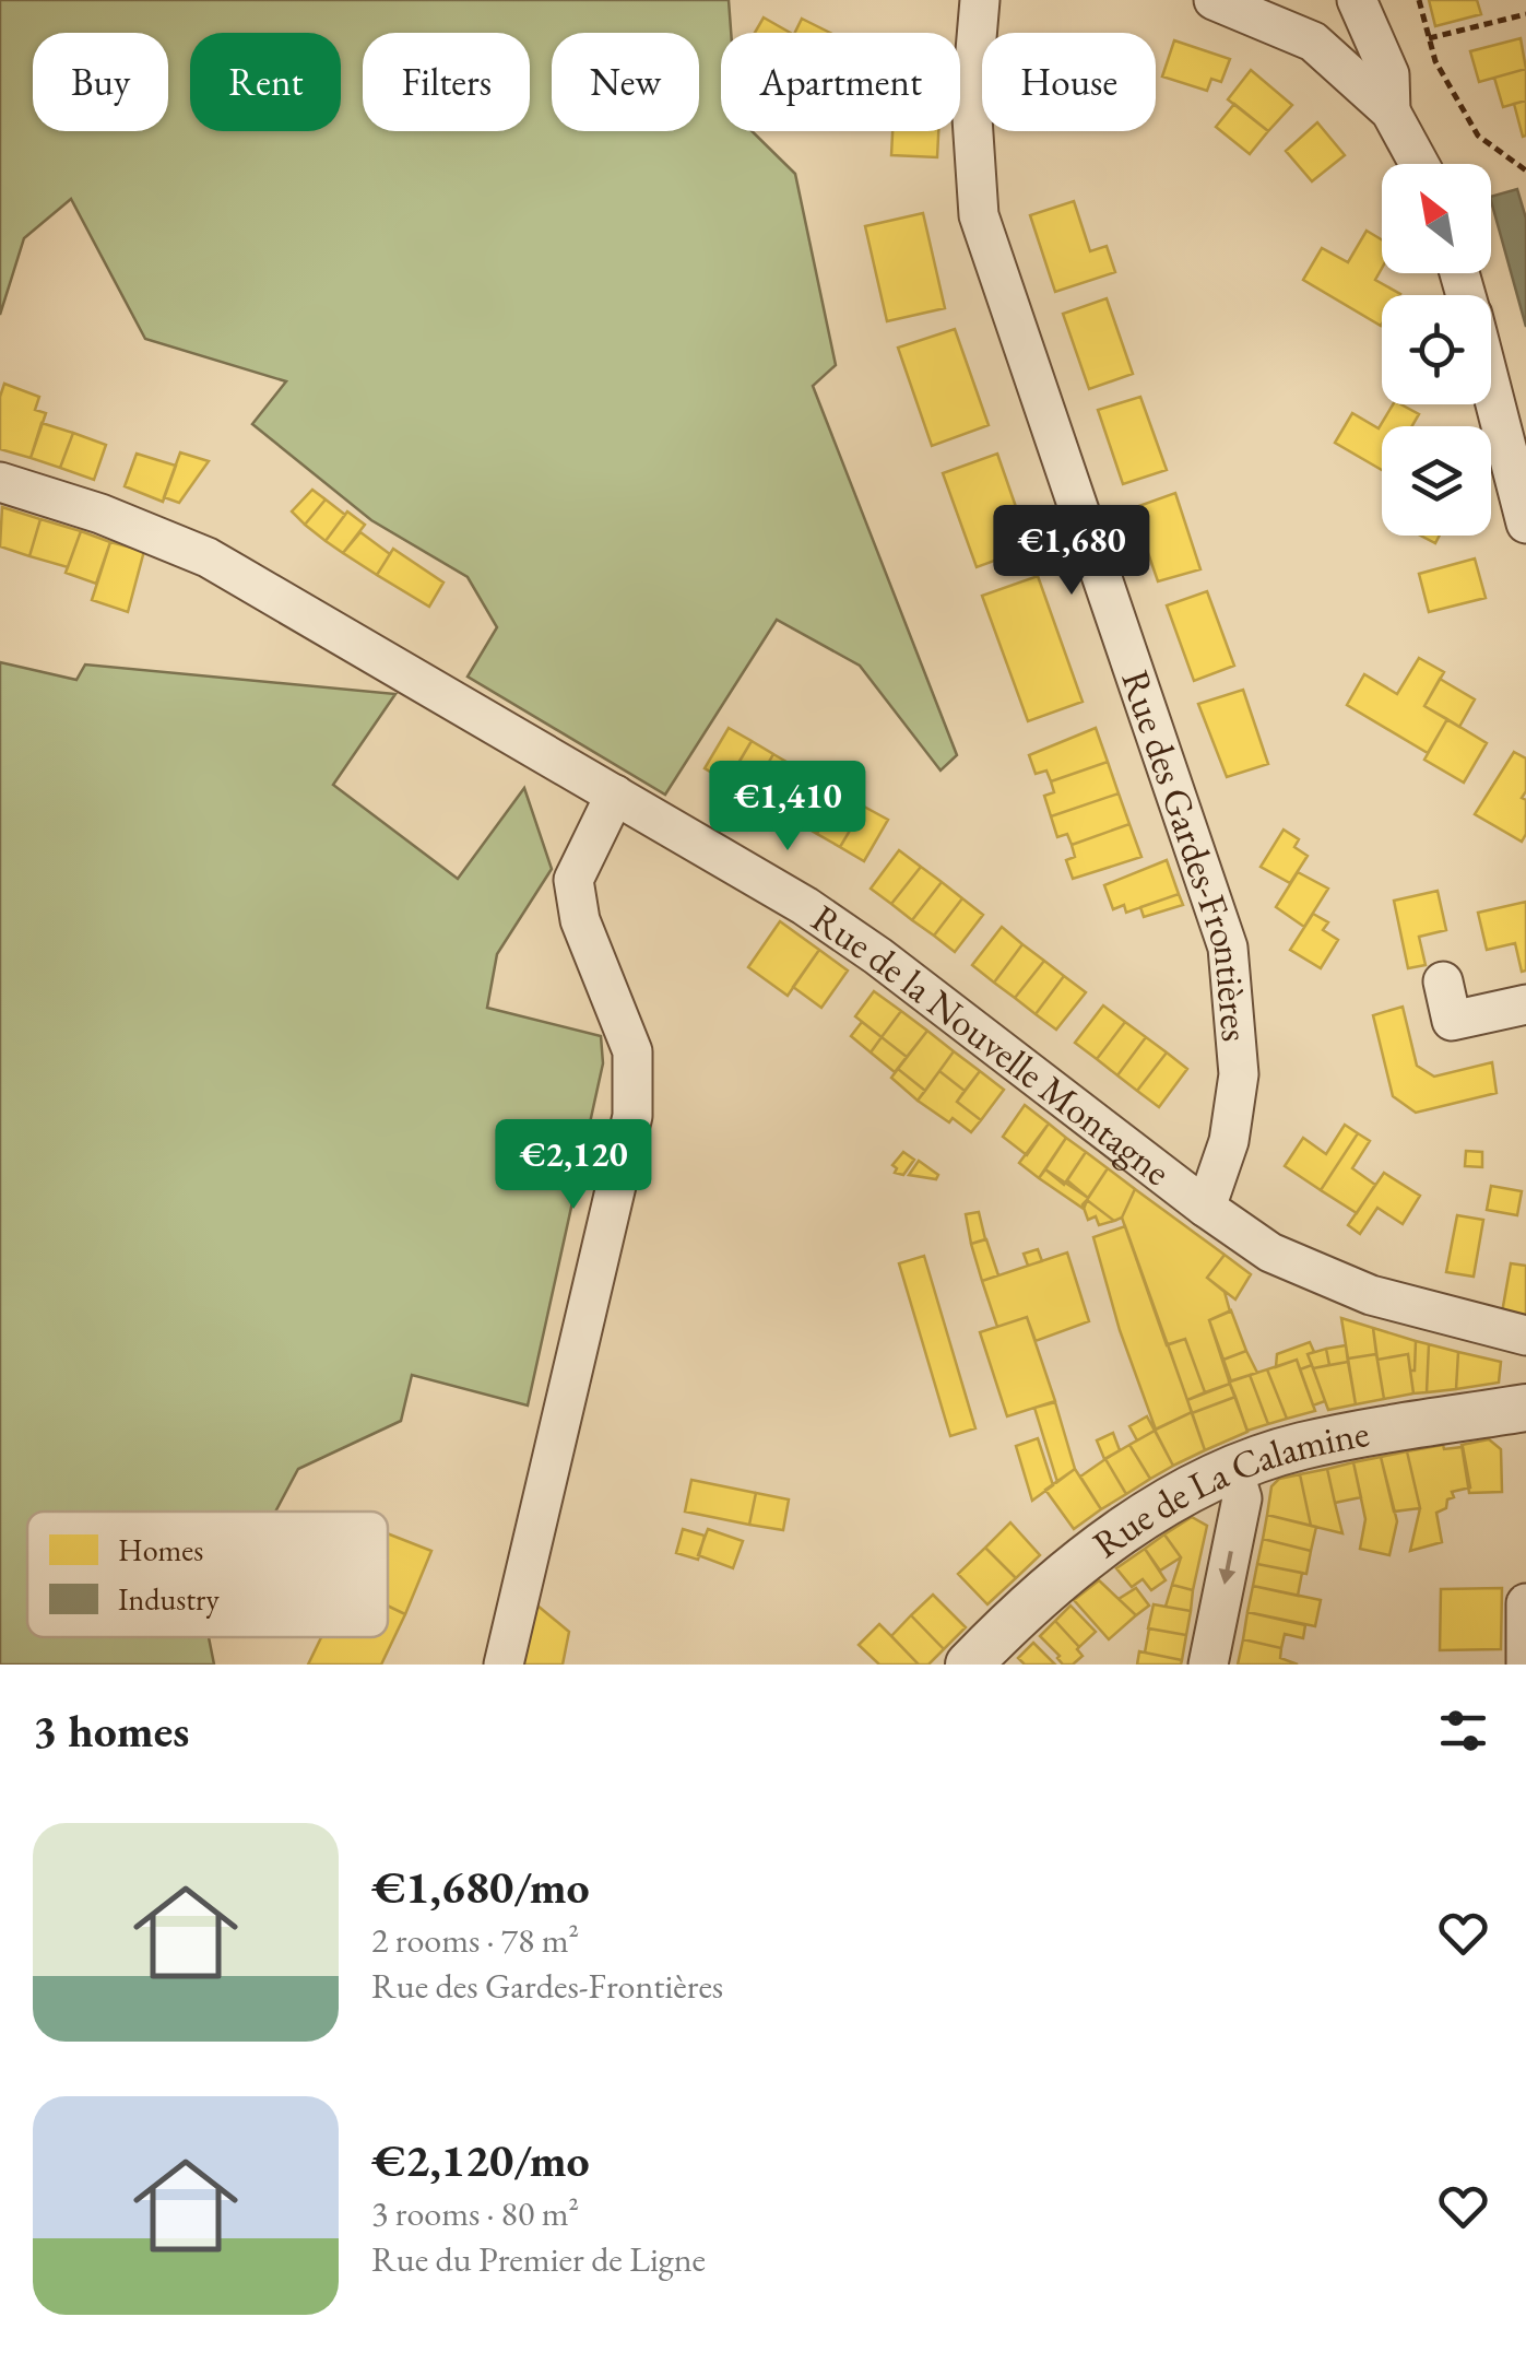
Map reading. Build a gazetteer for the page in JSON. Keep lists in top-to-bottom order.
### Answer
{
  "streets": {
    "street": ["Rue des Gardes-Frontières", "Rue de la Nouvelle Montagne", "Rue de La Calamine"]
  },
  "crossings": [
    ["Rue des Gardes-Frontières", "Rue de la Nouvelle Montagne"]
  ],
  "legend": ["Homes", "Industry"],
  "north": "top left",
  "page": {
    "chip": [
      "Buy",
      "Rent",
      "Filters",
      "New",
      "Apartment",
      "House"
    ],
    "price": ["€1,680", "€1,410", "€2,120"],
    "heading": "3 homes",
    "list": [
      {
        "name": "€1,680/mo",
        "note": "2 rooms · 78 m² · Rue des Gardes-Frontières"
      },
      {
        "name": "€2,120/mo",
        "note": "3 rooms · 80 m² · Rue du Premier de Ligne"
      }
    ]
  }
}
